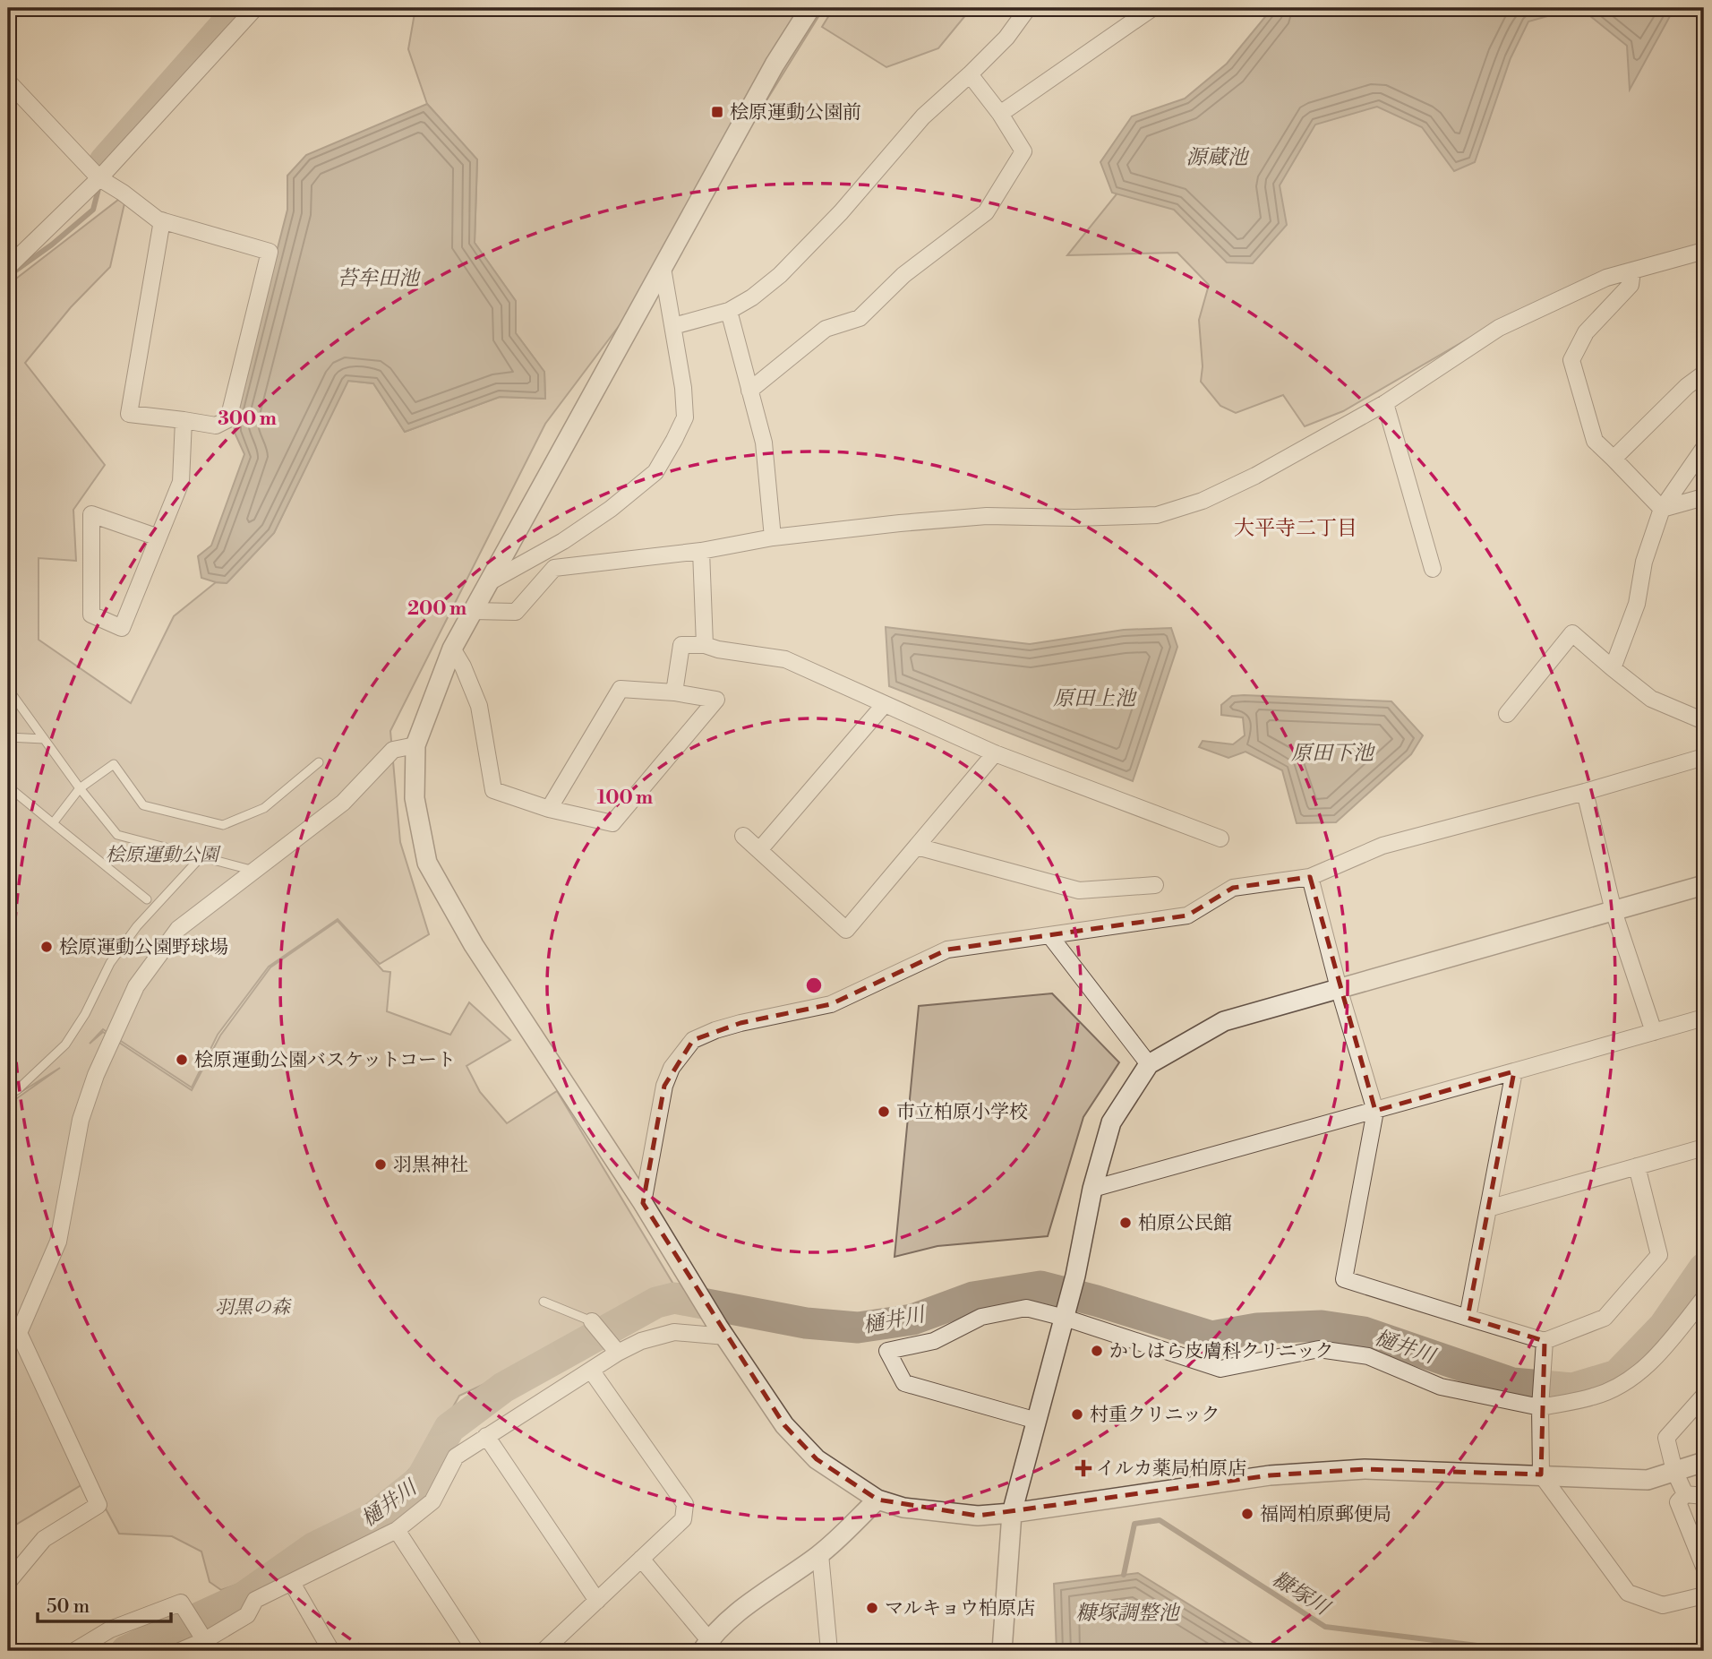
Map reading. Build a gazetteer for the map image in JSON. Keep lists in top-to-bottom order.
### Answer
{
  "districts": ["大平寺二丁目"],
  "water": [
    "源蔵池",
    "苔牟田池",
    "原田上池",
    "原田下池",
    "樋井川",
    "糠塚川",
    "糠塚調整池"
  ],
  "parks": ["桧原運動公園", "羽黒の森"],
  "places": {
    "transit": ["桧原運動公園前"],
    "other": [
      "桧原運動公園野球場",
      "桧原運動公園バスケットコート",
      "市立柏原小学校",
      "羽黒神社",
      "柏原公民館",
      "かしはら皮膚科クリニック",
      "村重クリニック",
      "福岡柏原郵便局",
      "マルキョウ柏原店"
    ],
    "health": ["イルカ薬局柏原店"]
  },
  "scale_bar": "50 m",
  "rings": ["300 m", "200 m", "100 m"]
}
